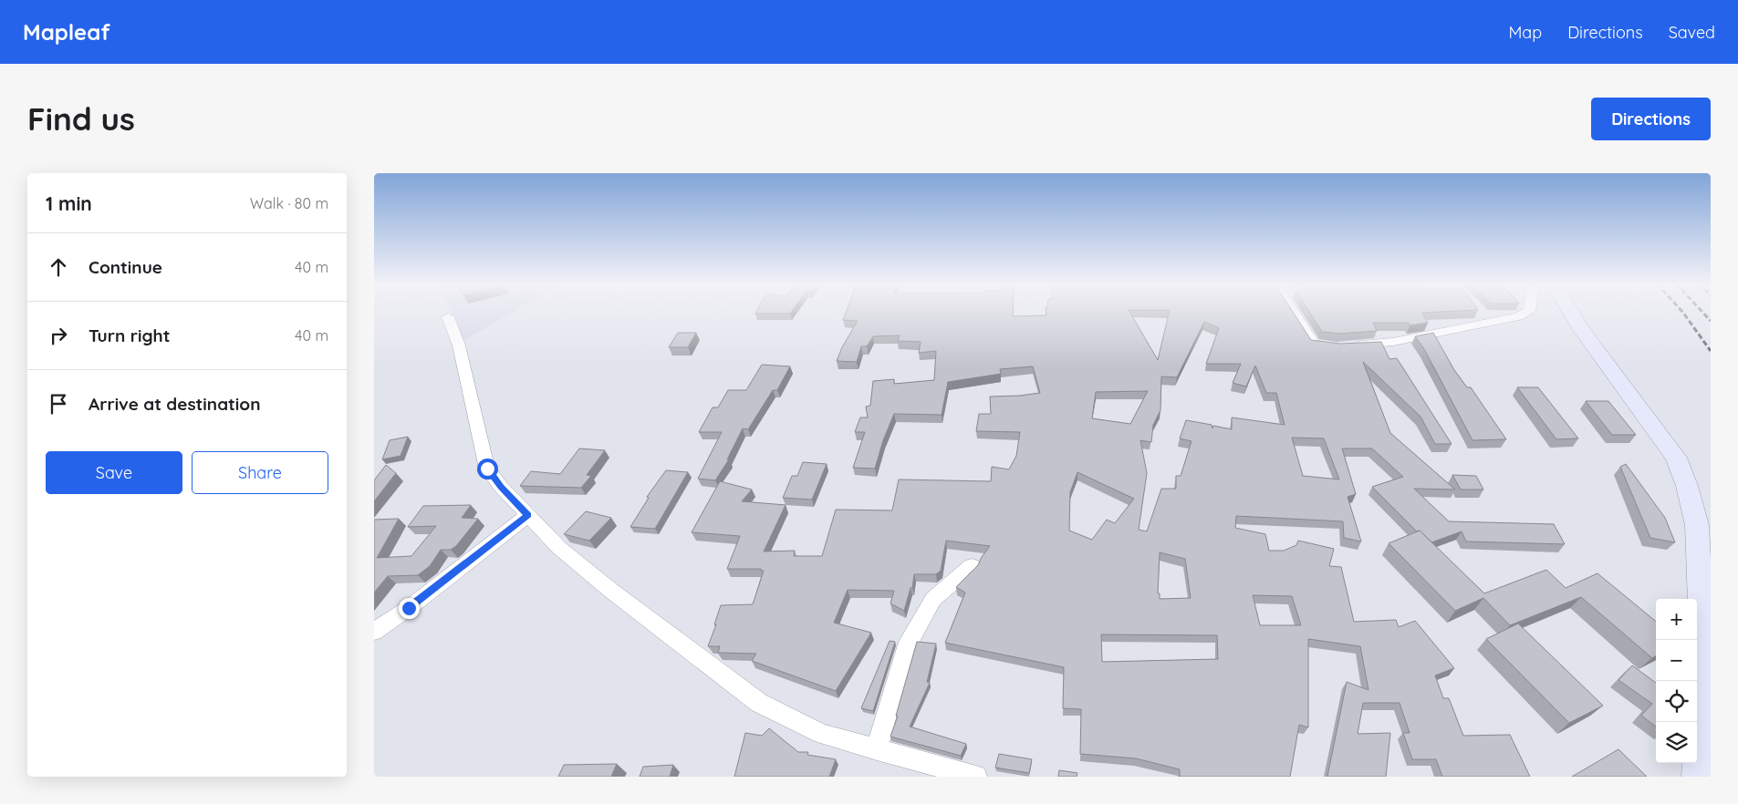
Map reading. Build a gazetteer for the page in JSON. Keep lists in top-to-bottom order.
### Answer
{
  "page": {
    "header": "Mapleaf",
    "nav": ["Map", "Directions", "Saved"],
    "buttons": [
      "Directions",
      ["Save", "Share"]
    ],
    "title": "Find us",
    "heading": ["1 min", "Walk · 80 m"],
    "list": [
      ["Continue", "40 m"],
      ["Turn right", "40 m"],
      "Arrive at destination"
    ],
    "map_buttons": ["+", "−"]
  }
}
